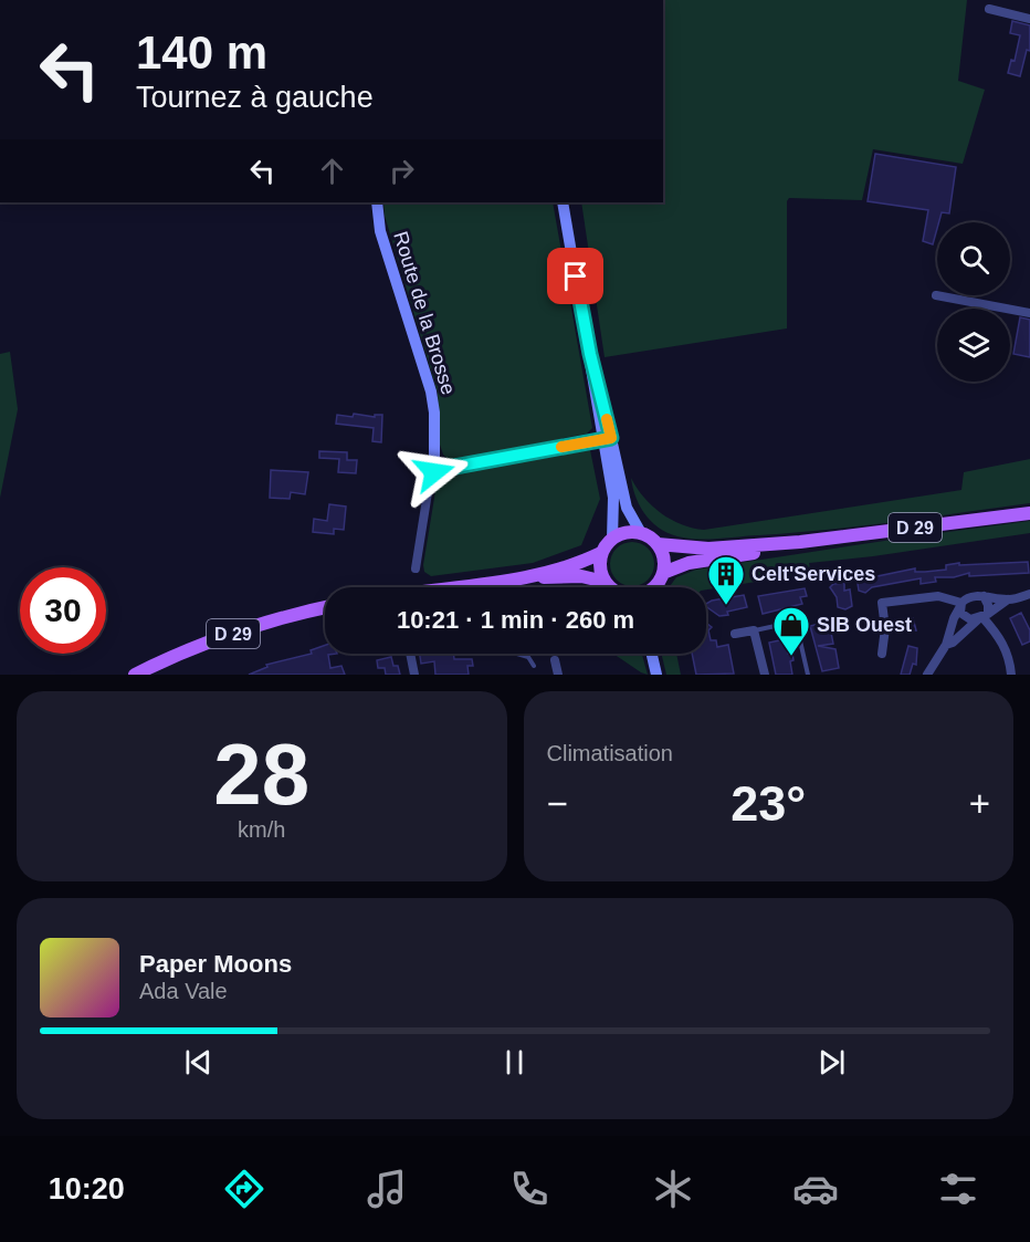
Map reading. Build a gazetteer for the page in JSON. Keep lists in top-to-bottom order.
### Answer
{
  "streets": {
    "main road": ["Route de la Brosse", "D 29"]
  },
  "places": {
    "building": ["Celt'Services"],
    "shop": ["SIB Ouest"]
  },
  "page": {
    "turn": ["140 m", "Tournez à gauche"],
    "limit": "30",
    "trip": "10:21 · 1 min · 260 m",
    "tile": [
      ["28", "km/h"],
      "Climatisation"
    ],
    "heat": ["−", "23°", "+"],
    "song": ["Paper Moons", "Ada Vale"],
    "tabs": "10:20"
  }
}
